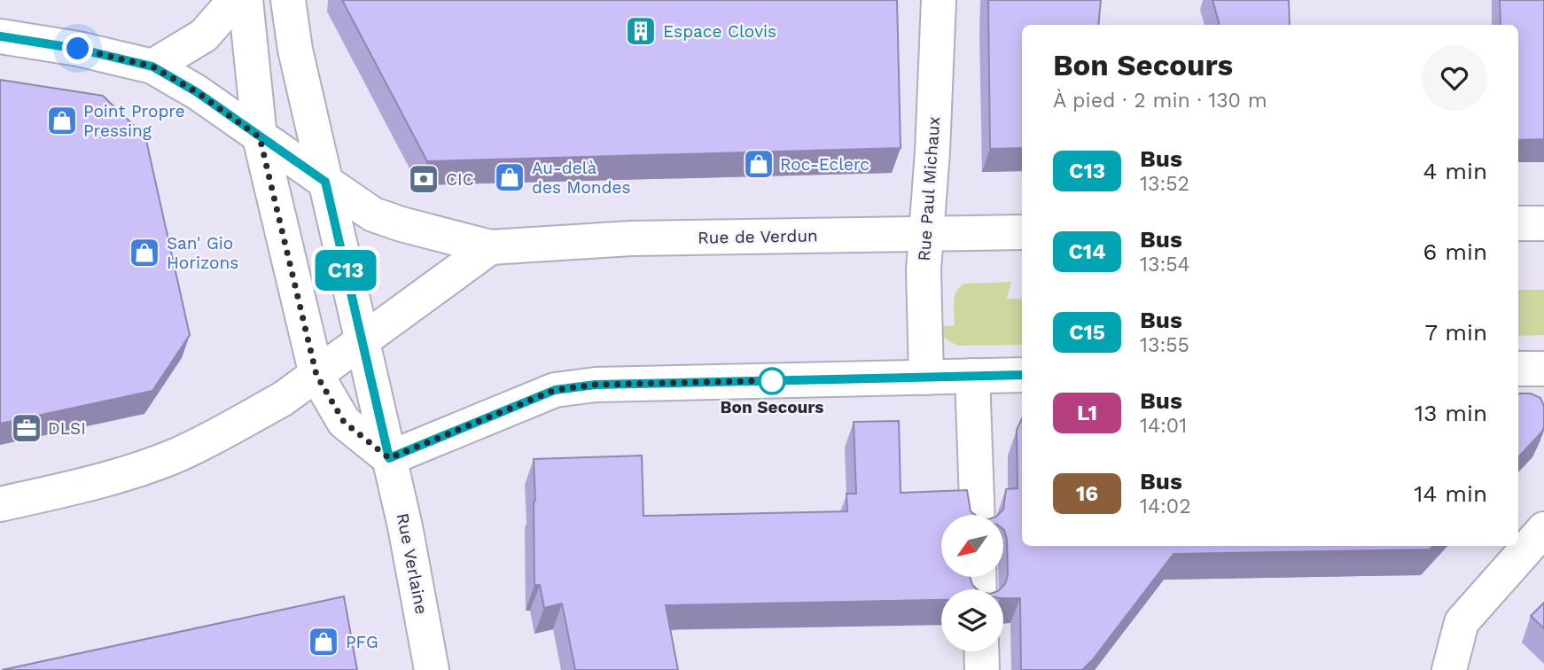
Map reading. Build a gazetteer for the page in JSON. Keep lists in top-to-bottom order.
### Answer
{
  "streets": {
    "main road": ["Rue Paul Michaux", "Rue de Verdun", "Rue Verlaine"]
  },
  "crossings": [
    ["Rue Paul Michaux", "Rue de Verdun"],
    ["Rue de Verdun", "Rue Verlaine"]
  ],
  "places": {
    "building": ["Espace Clovis"],
    "shop": [
      "Point Propre Pressing",
      "Roc-Eclerc",
      "Au-delà des Mondes",
      "San' Gio Horizons",
      "PFG"
    ],
    "bank": ["CIC"],
    "other": ["Bon Secours"],
    "office": ["DLSI"]
  },
  "lines": ["bus line C13"],
  "north": "bottom left",
  "page": {
    "on_map": "C13",
    "heading": ["Bon Secours", "À pied · 2 min · 130 m"],
    "list": [
      {
        "mark": "C13",
        "name": "Bus",
        "note": "13:52",
        "value": "4 min"
      },
      {
        "mark": "C14",
        "name": "Bus",
        "note": "13:54",
        "value": "6 min"
      },
      {
        "mark": "C15",
        "name": "Bus",
        "note": "13:55",
        "value": "7 min"
      },
      {
        "mark": "L1",
        "name": "Bus",
        "note": "14:01",
        "value": "13 min"
      },
      {
        "mark": "16",
        "name": "Bus",
        "note": "14:02",
        "value": "14 min"
      }
    ]
  }
}
